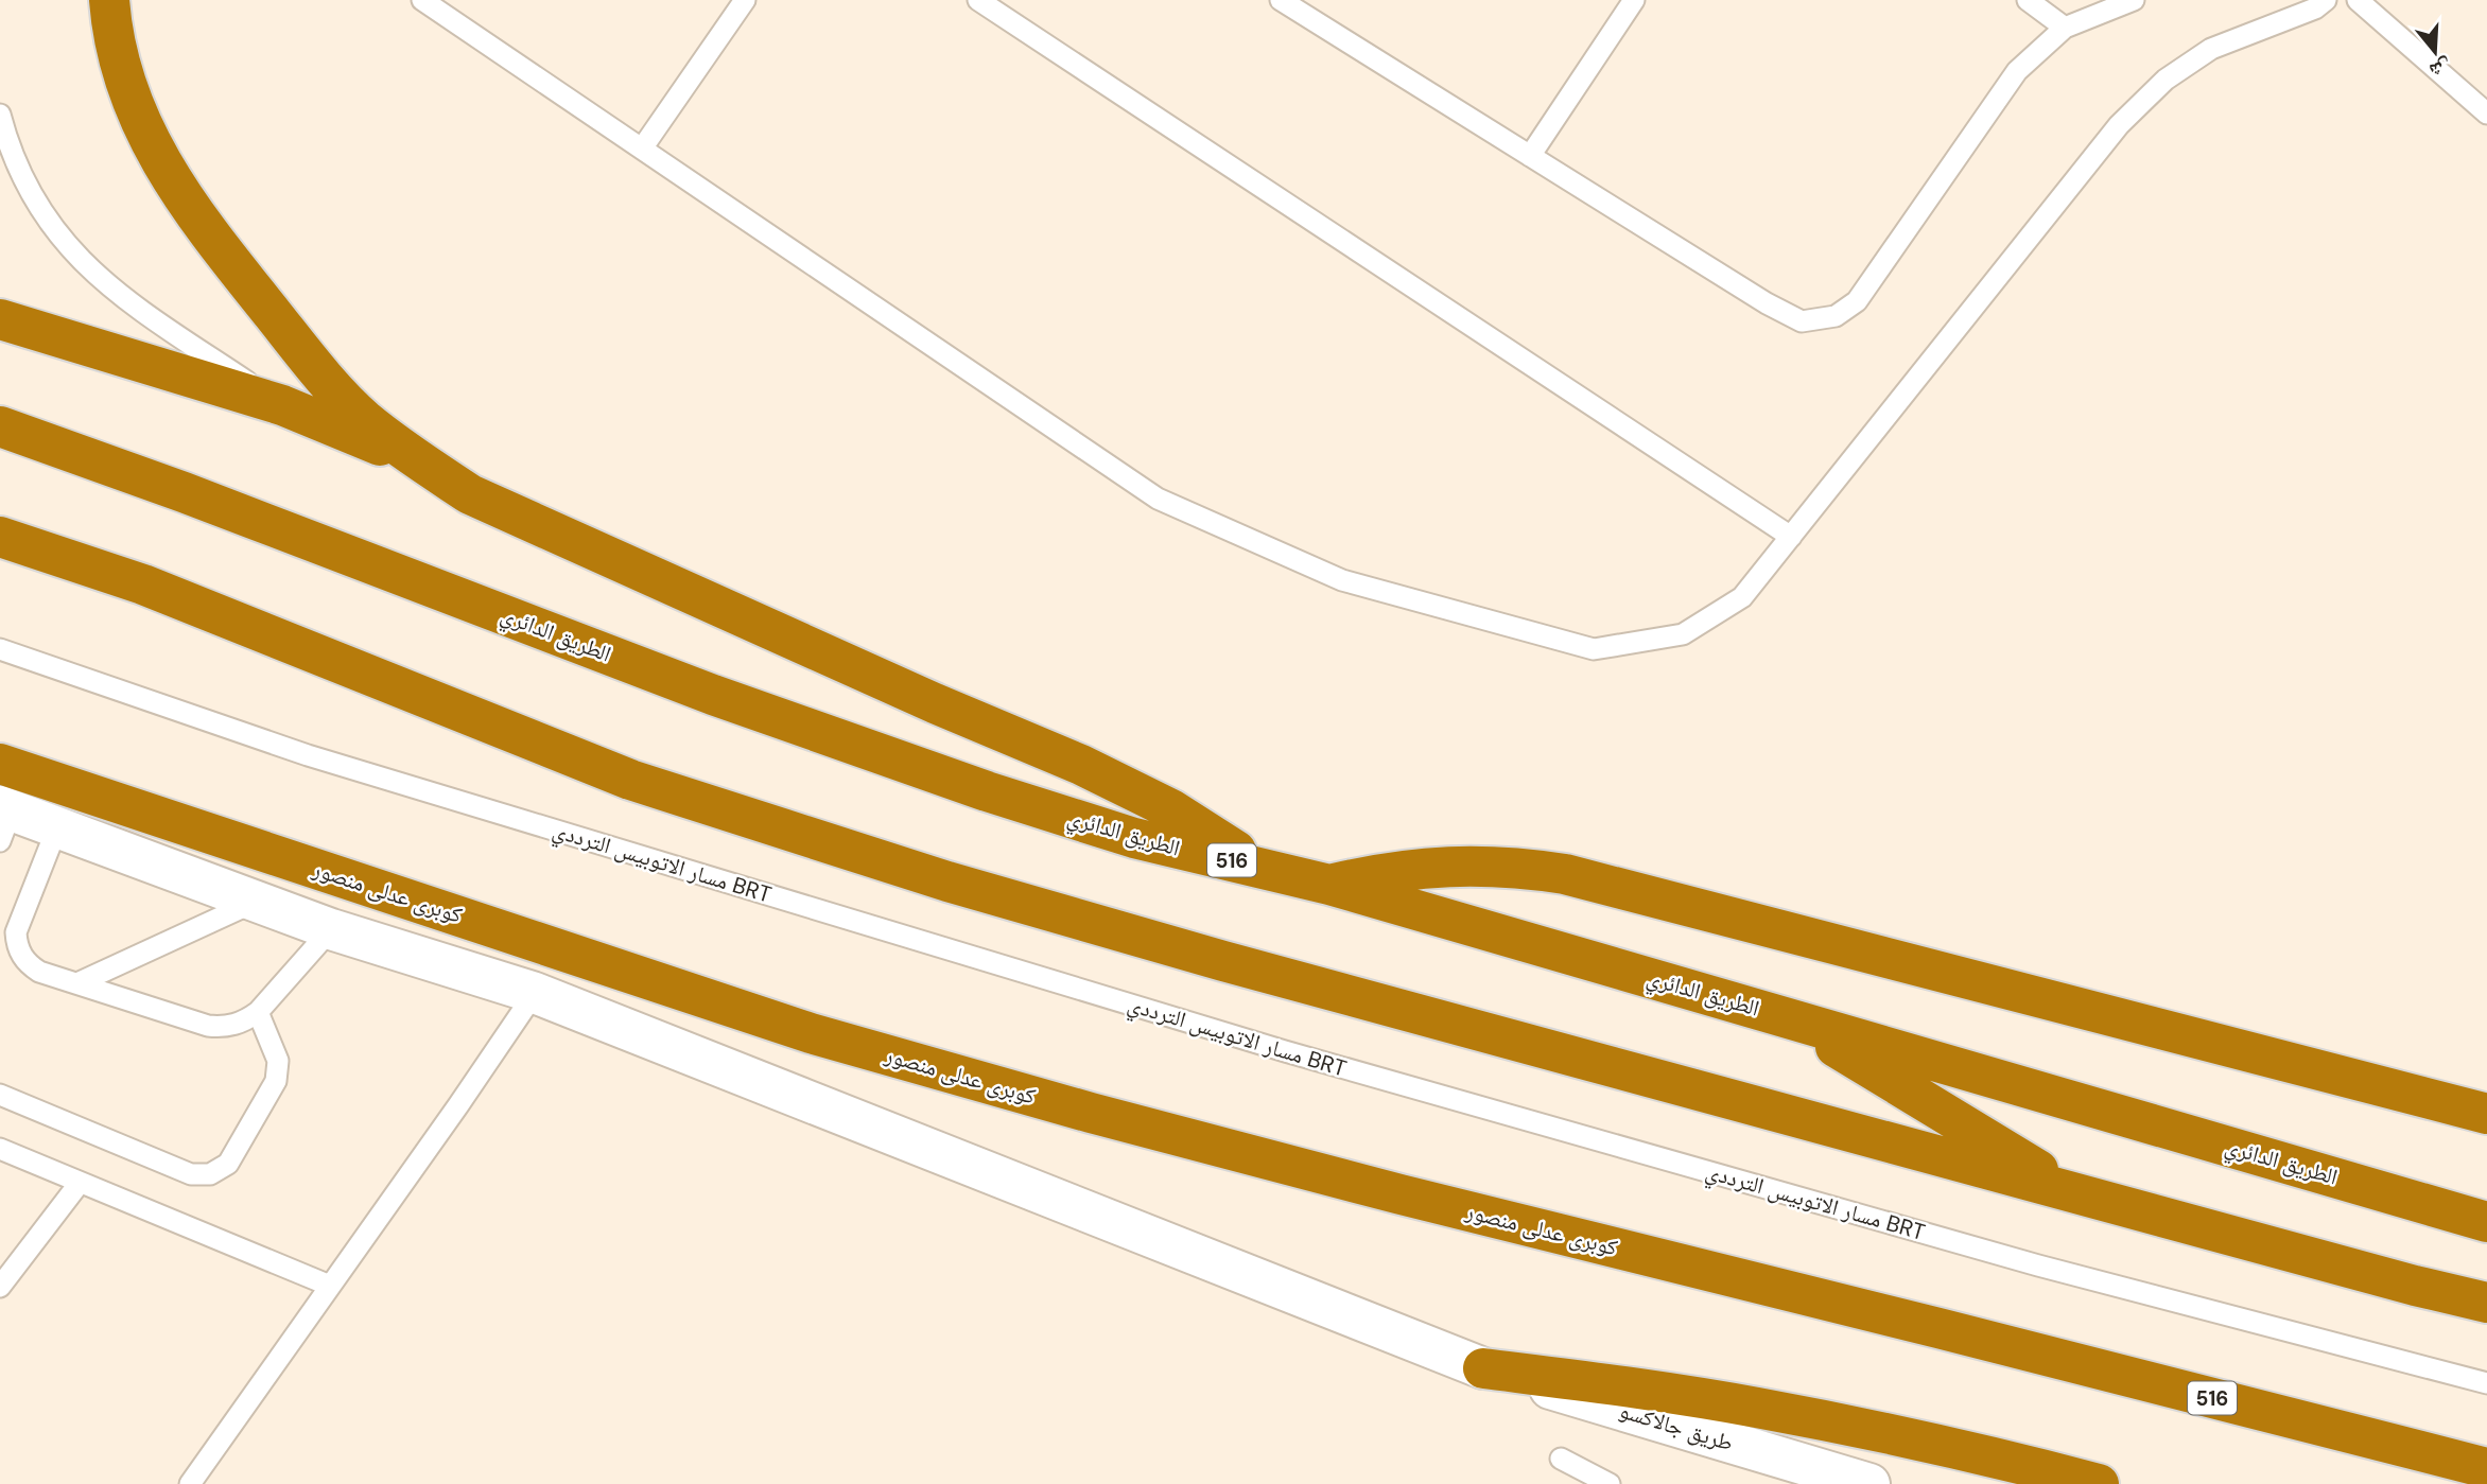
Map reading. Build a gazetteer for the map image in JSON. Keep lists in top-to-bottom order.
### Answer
{
  "streets": {
    "highway": ["الطريق الدائري", "516", "كوبرى عدلى منصور"],
    "main road": ["طريق جالاكسو"],
    "lane": ["مسار الاتوبيس الترددي BRT"]
  },
  "north": "bottom"
}
